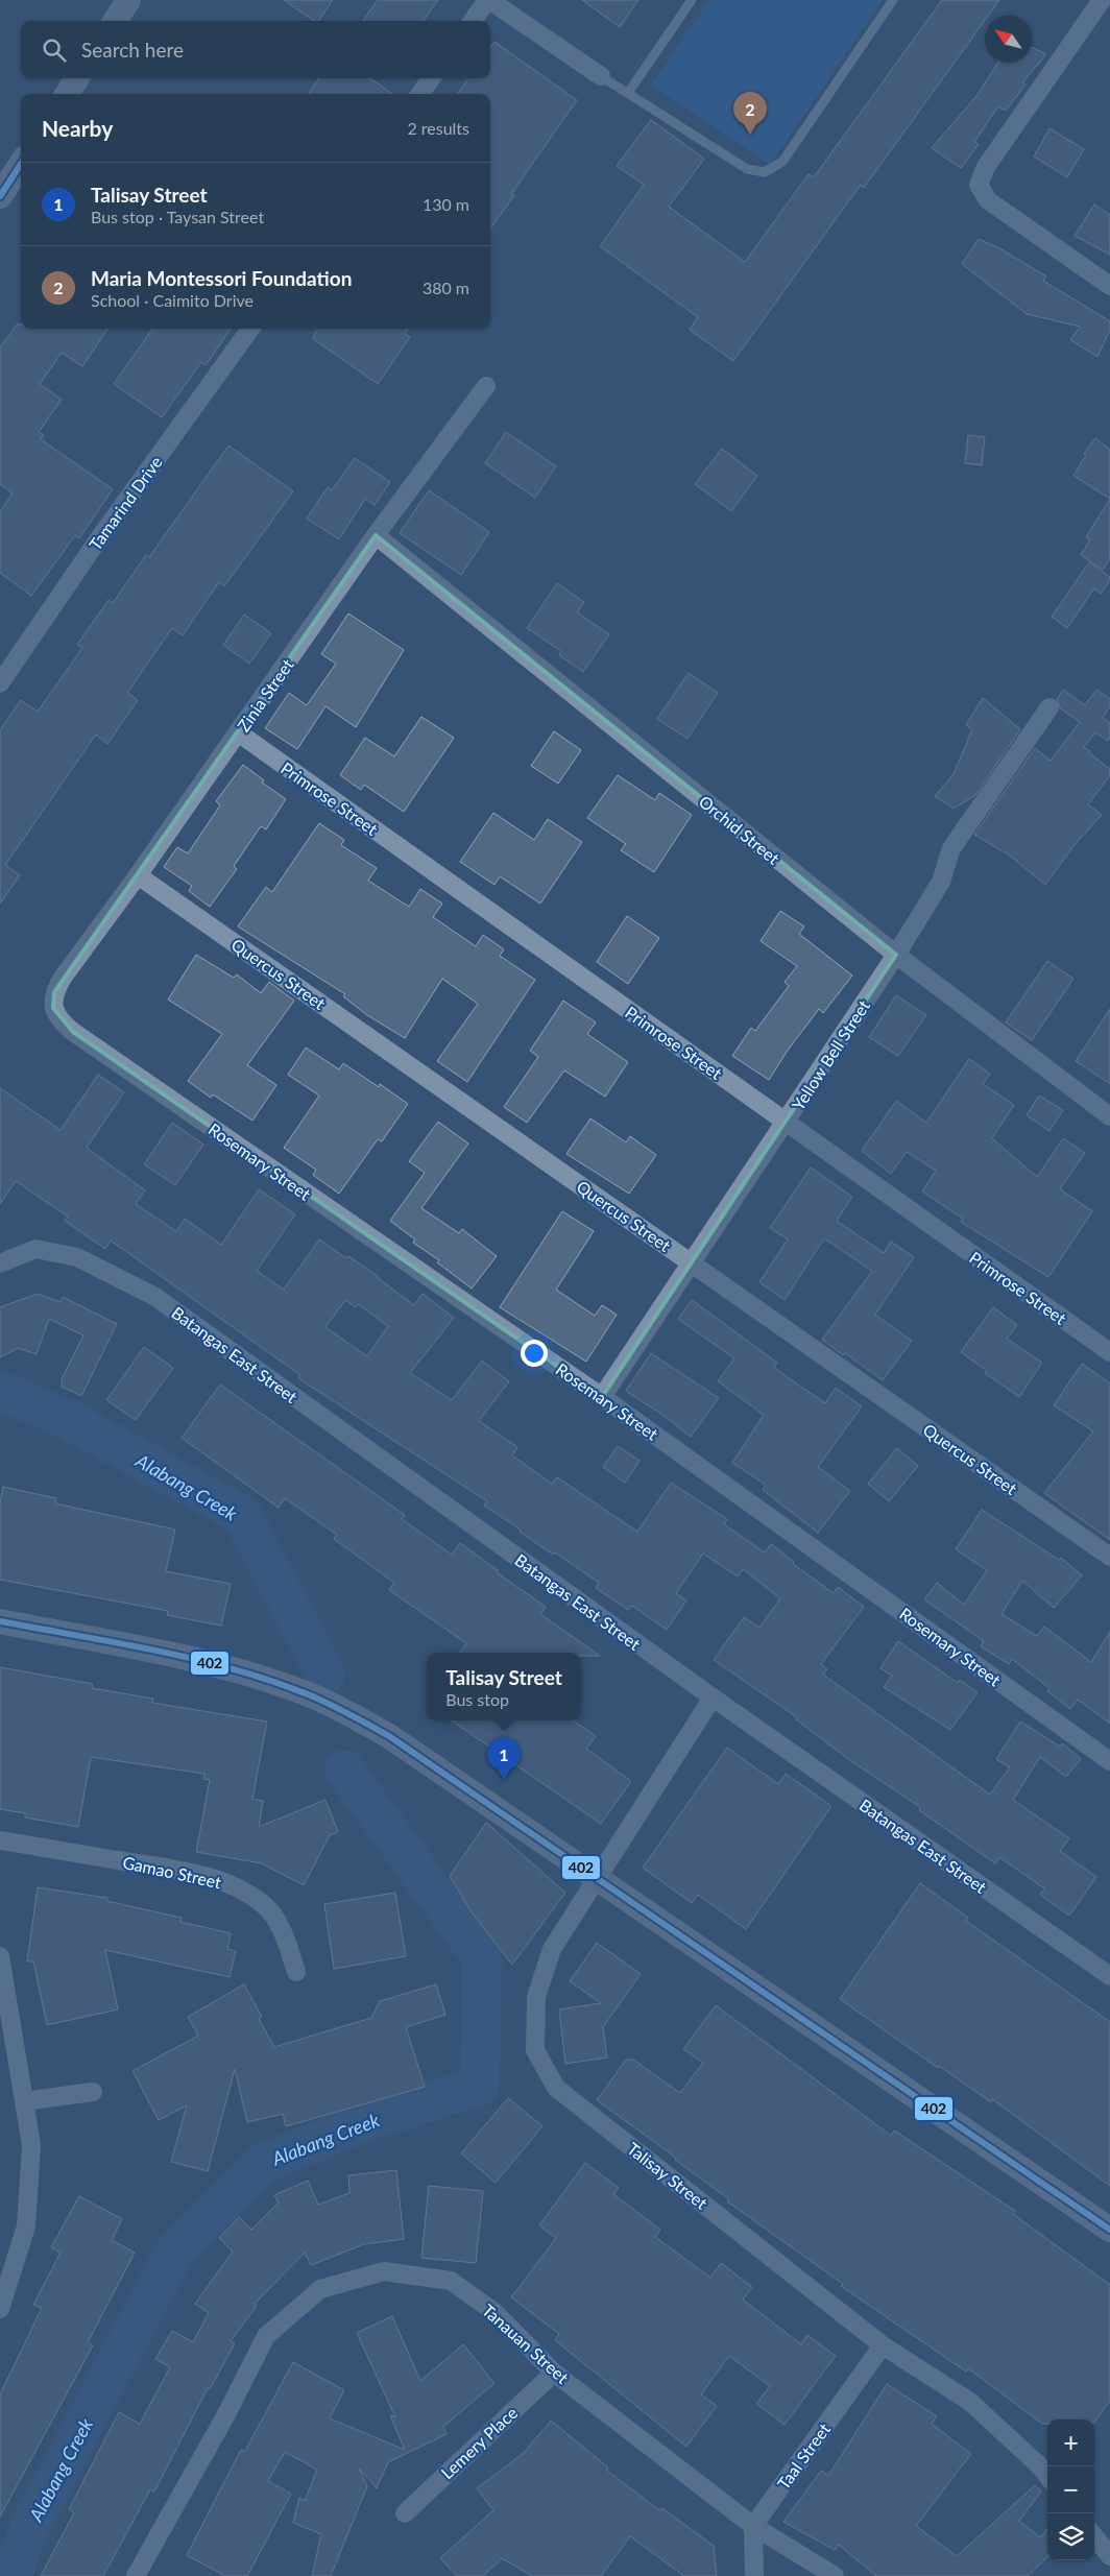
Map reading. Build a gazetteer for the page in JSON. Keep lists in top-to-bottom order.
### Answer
{
  "streets": {
    "street": [
      "Tamarind Drive",
      "Zinia Street",
      "Primrose Street",
      "Orchid Street",
      "Quercus Street",
      "Yellow Bell Street",
      "Rosemary Street",
      "Batangas East Street",
      "Gamao Street",
      "Talisay Street",
      "Tanauan Street",
      "Lemery Place",
      "Taal Street"
    ]
  },
  "crossings": [
    ["Zinia Street", "Primrose Street"],
    ["Zinia Street", "Orchid Street"],
    ["Zinia Street", "Quercus Street"],
    ["Zinia Street", "Rosemary Street"],
    ["Primrose Street", "Yellow Bell Street"],
    ["Orchid Street", "Yellow Bell Street"],
    ["Quercus Street", "Yellow Bell Street"],
    ["Yellow Bell Street", "Rosemary Street"],
    ["Batangas East Street", "Talisay Street"],
    ["Talisay Street", "Taal Street"],
    ["Tanauan Street", "Lemery Place"],
    ["Tanauan Street", "Taal Street"]
  ],
  "water": ["Alabang Creek"],
  "lines": ["transit line 402"],
  "north": "top left",
  "page": {
    "search": "Search here",
    "pins": ["2", "1"],
    "heading": ["Nearby", "2 results"],
    "list": [
      {
        "mark": "1",
        "name": "Talisay Street",
        "note": "Bus stop · Taysan Street",
        "value": "130 m"
      },
      {
        "mark": "2",
        "name": "Maria Montessori Foundation",
        "note": "School · Caimito Drive",
        "value": "380 m"
      }
    ],
    "popup": ["Talisay Street", "Bus stop"],
    "map_buttons": ["+", "−"]
  }
}
